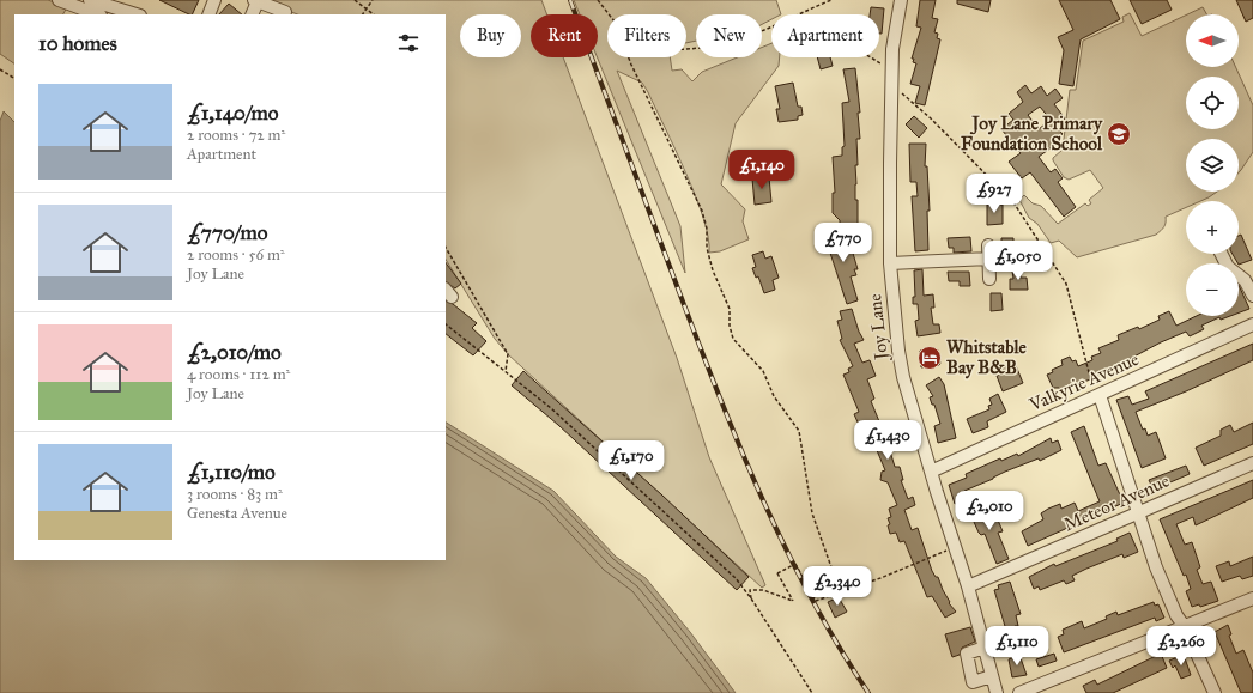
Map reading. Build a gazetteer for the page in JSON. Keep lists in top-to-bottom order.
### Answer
{
  "streets": {
    "street": ["Joy Lane", "Valkyrie Avenue", "Meteor Avenue"]
  },
  "crossings": [
    ["Joy Lane", "Valkyrie Avenue"],
    ["Joy Lane", "Meteor Avenue"]
  ],
  "places": {
    "school or university": ["Joy Lane Primary Foundation School"],
    "hotel": ["Whitstable Bay B&B"]
  },
  "north": "left",
  "page": {
    "map_buttons": ["+", "−"],
    "chip": [
      "Buy",
      "Rent",
      "Filters",
      "New",
      "Apartment"
    ],
    "heading": "10 homes",
    "list": [
      {
        "name": "£1,140/mo",
        "note": "2 rooms · 72 m² · Apartment"
      },
      {
        "name": "£770/mo",
        "note": "2 rooms · 56 m² · Joy Lane"
      },
      {
        "name": "£2,010/mo",
        "note": "4 rooms · 112 m² · Joy Lane"
      },
      {
        "name": "£1,110/mo",
        "note": "3 rooms · 83 m² · Genesta Avenue"
      }
    ],
    "price": [
      "£1,140",
      "£927",
      "£770",
      "£1,050",
      "£1,430",
      "£1,170",
      "£2,010",
      "£2,340",
      "£1,110",
      "£2,260"
    ]
  }
}
